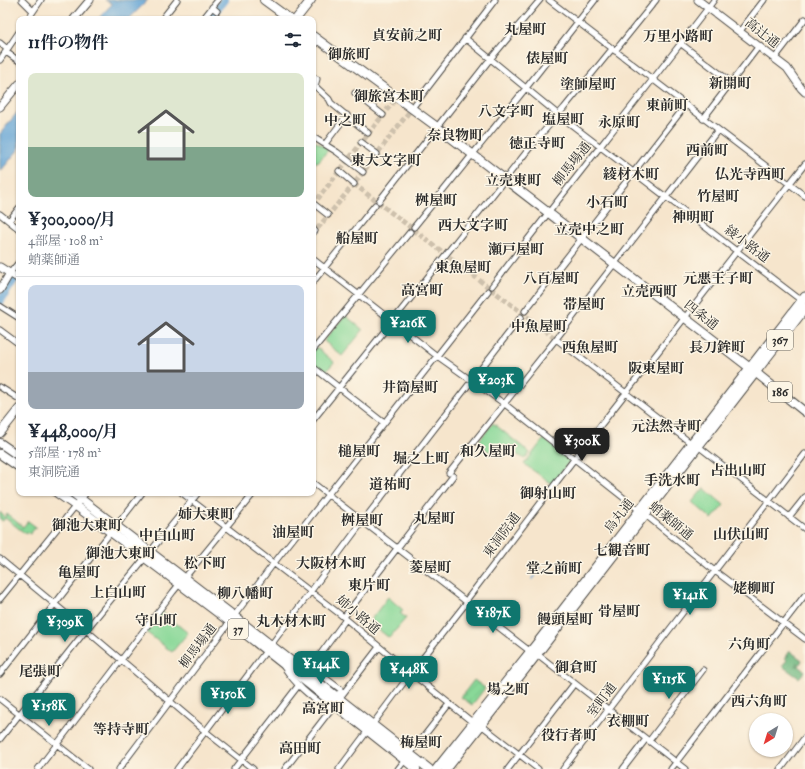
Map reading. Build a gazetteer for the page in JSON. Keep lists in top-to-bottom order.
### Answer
{
  "streets": {
    "highway": ["367", "烏丸通"],
    "main road": ["四条通", "186", "37"],
    "street": [
      "高辻通",
      "柳馬場通",
      "綾小路通",
      "蛸薬師通",
      "東洞院通",
      "姉小路通",
      "室町通"
    ]
  },
  "crossings": [
    ["高辻通", "柳馬場通"],
    ["柳馬場通", "綾小路通"],
    ["柳馬場通", "四条通"],
    ["柳馬場通", "蛸薬師通"],
    ["柳馬場通", "姉小路通"],
    ["柳馬場通", "37"],
    ["綾小路通", "烏丸通"],
    ["綾小路通", "東洞院通"],
    ["四条通", "烏丸通"],
    ["四条通", "東洞院通"],
    ["烏丸通", "蛸薬師通"],
    ["烏丸通", "姉小路通"],
    ["蛸薬師通", "東洞院通"],
    ["蛸薬師通", "室町通"],
    ["東洞院通", "姉小路通"],
    ["東洞院通", "37"]
  ],
  "districts": [
    "丸屋町",
    "貞安前之町",
    "万里小路町",
    "御旅町",
    "俵屋町",
    "新開町",
    "塗師屋町",
    "御旅宮本町",
    "東前町",
    "八文字町",
    "塩屋町",
    "中之町",
    "永原町",
    "奈良物町",
    "徳正寺町",
    "西前町",
    "東大文字町",
    "綾材木町",
    "仏光寺西町",
    "立売東町",
    "竹屋町",
    "桝屋町",
    "小石町",
    "神明町",
    "西大文字町",
    "立売中之町",
    "船屋町",
    "瀬戸屋町",
    "東魚屋町",
    "八百屋町",
    "元悪王子町",
    "高宮町",
    "立売西町",
    "帯屋町",
    "中魚屋町",
    "西魚屋町",
    "長刀鉾町",
    "阪東屋町",
    "井筒屋町",
    "元法然寺町",
    "槌屋町",
    "和久屋町",
    "堀之上町",
    "占出山町",
    "手洗水町",
    "道祐町",
    "御射山町",
    "姉大東町",
    "丸屋町",
    "桝屋町",
    "御池大東町",
    "油屋町",
    "山伏山町",
    "中白山町",
    "七観音町",
    "御池大東町",
    "松下町",
    "大阪材木町",
    "菱屋町",
    "堂之前町",
    "亀屋町",
    "東片町",
    "姥柳町",
    "上白山町",
    "柳八幡町",
    "骨屋町",
    "饅頭屋町",
    "守山町",
    "丸木材木町",
    "六角町",
    "御倉町",
    "尾張町",
    "場之町",
    "西六角町",
    "高宮町",
    "衣棚町",
    "等持寺町",
    "役行者町",
    "梅屋町",
    "高田町"
  ],
  "north": "bottom left",
  "page": {
    "heading": "11件の物件",
    "list": [
      {
        "name": "¥300,000/月",
        "note": "4部屋 · 108 m² · 蛸薬師通"
      },
      {
        "name": "¥448,000/月",
        "note": "5部屋 · 178 m² · 東洞院通"
      }
    ],
    "price": [
      "¥216K",
      "¥203K",
      "¥300K",
      "¥141K",
      "¥187K",
      "¥309K",
      "¥144K",
      "¥448K",
      "¥115K",
      "¥150K",
      "¥158K"
    ]
  }
}
